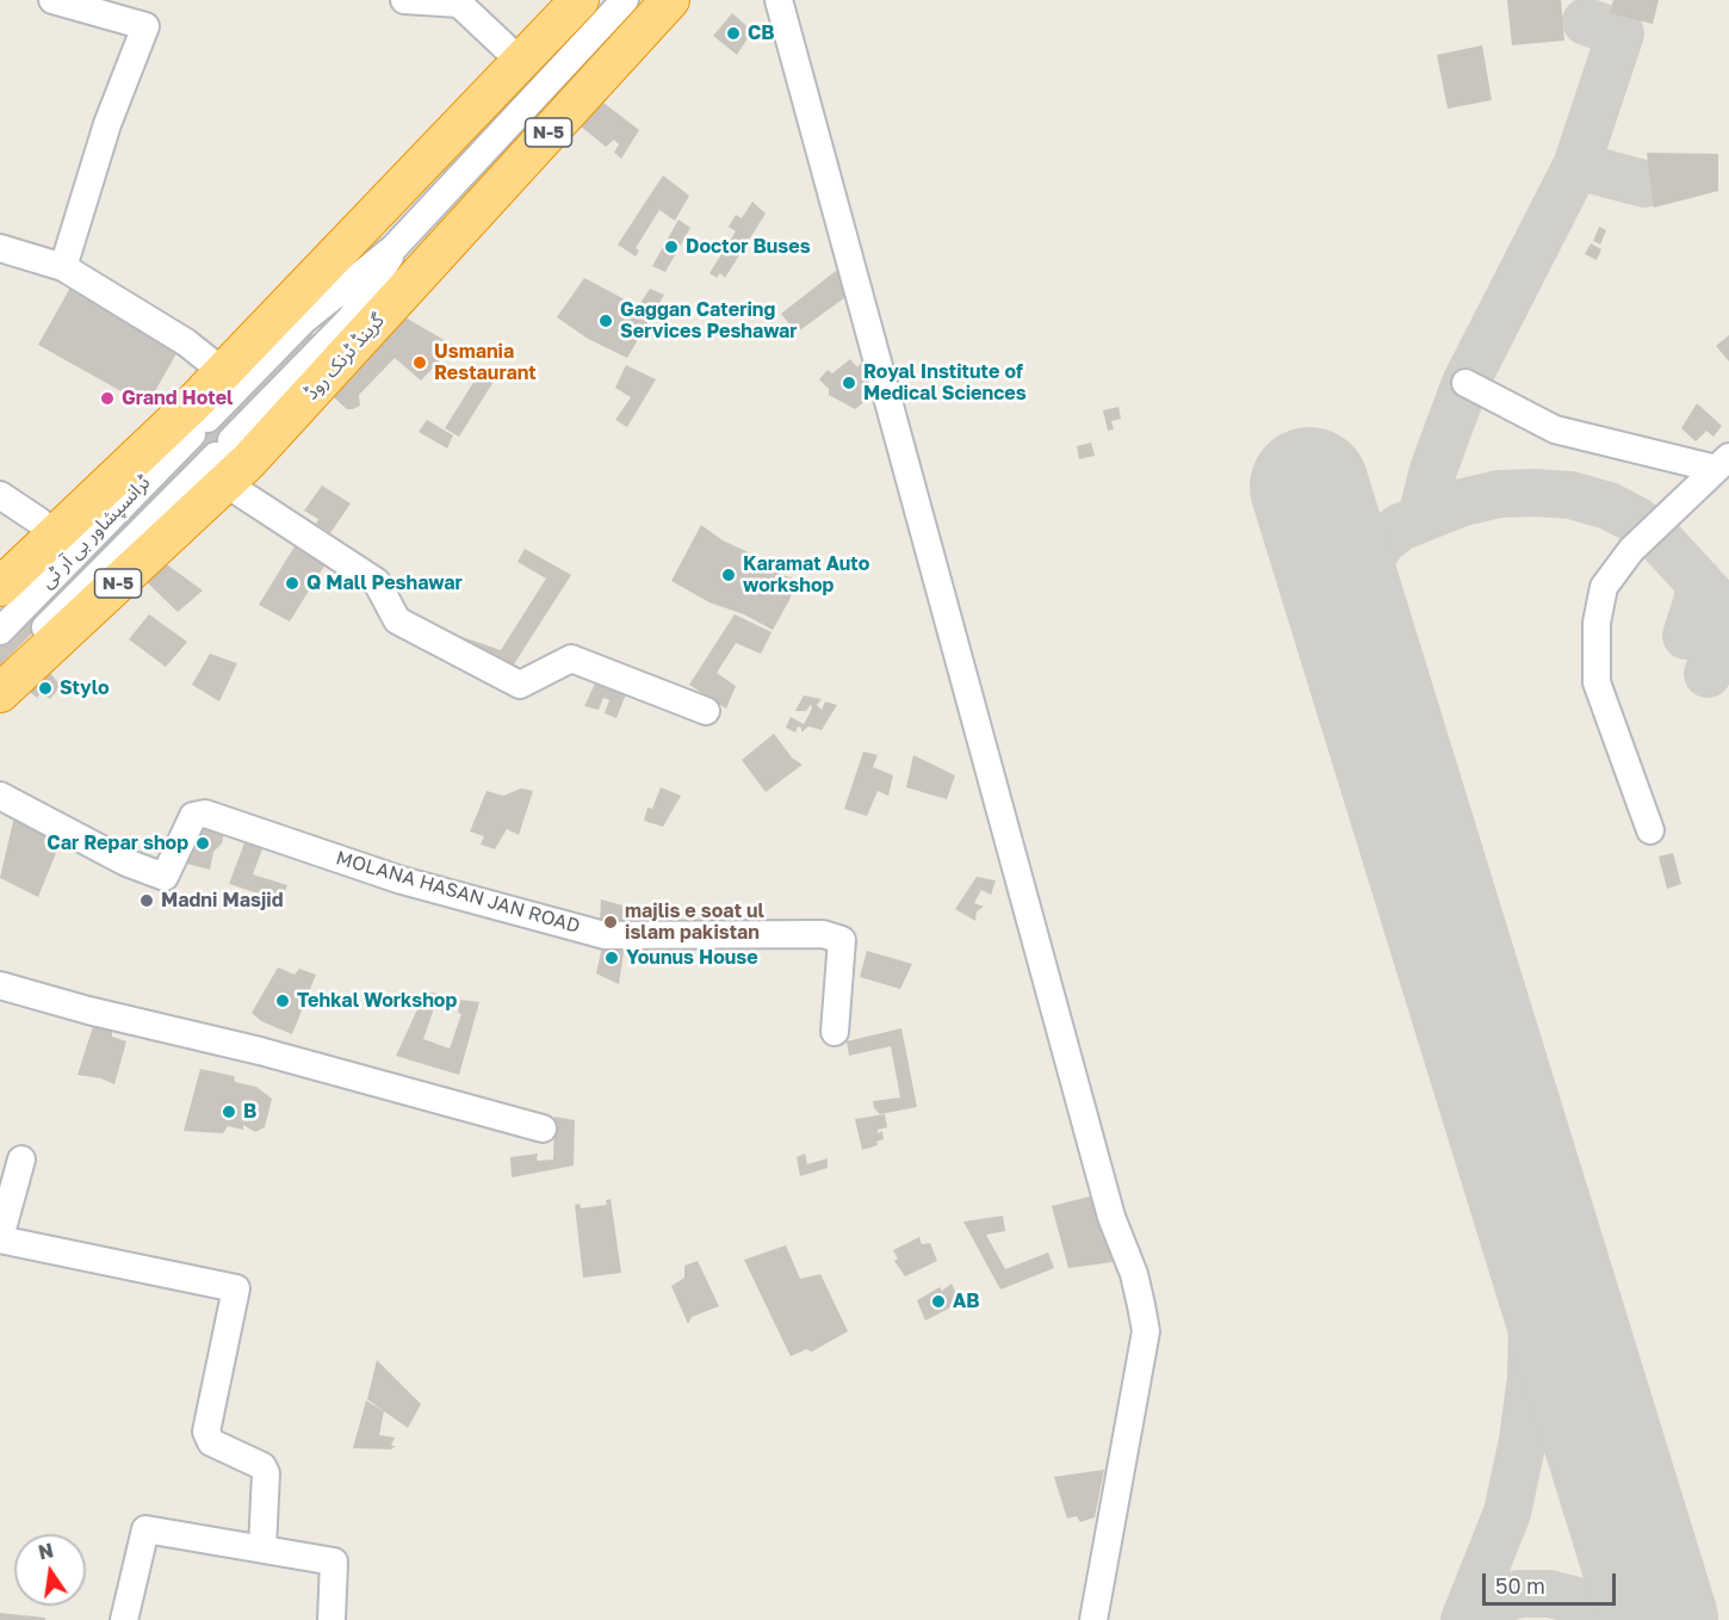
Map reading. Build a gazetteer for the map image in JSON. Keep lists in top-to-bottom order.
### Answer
{
  "streets": {
    "highway": ["N-5", "گرینڈ ٹرنک روڈ"],
    "street": ["ٹرانسپشاور بی آر ٹی", "MOLANA HASAN JAN ROAD"]
  },
  "crossings": [
    ["گرینڈ ٹرنک روڈ", "ٹرانسپشاور بی آر ٹی"]
  ],
  "places": [
    "CB",
    "Doctor Buses",
    "Gaggan Catering Services Peshawar",
    "Usmania Restaurant",
    "Royal Institute of Medical Sciences",
    "Grand Hotel",
    "Karamat Auto workshop",
    "Q Mall Peshawar",
    "Stylo",
    "Car Repar shop",
    "Madni Masjid",
    "majlis e soat ul islam pakistan",
    "Younus House",
    "Tehkal Workshop",
    "B",
    "AB"
  ],
  "scale_bar": "50 m",
  "north": "top"
}
